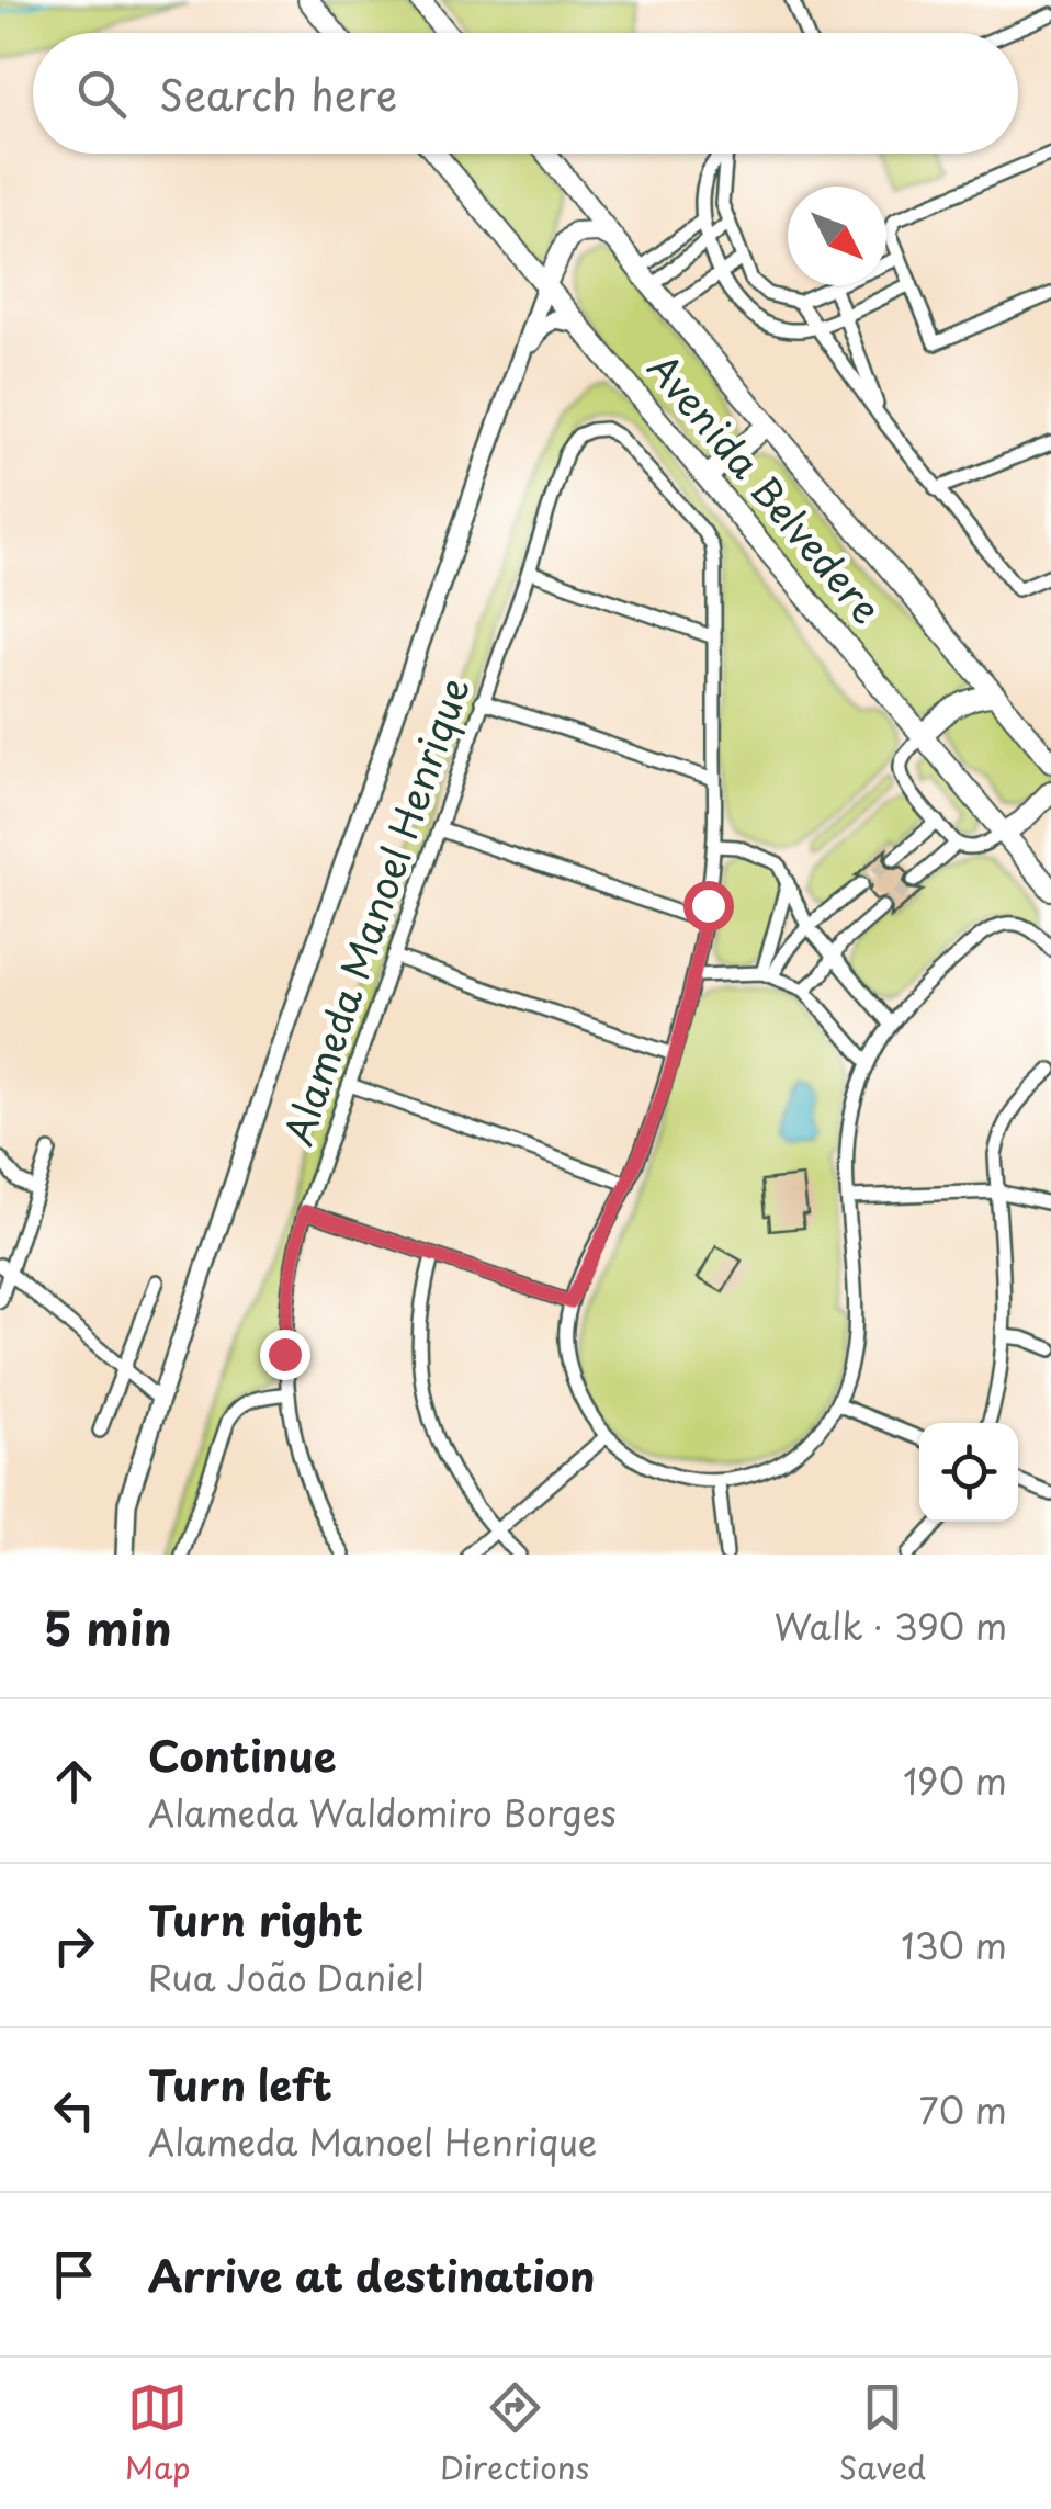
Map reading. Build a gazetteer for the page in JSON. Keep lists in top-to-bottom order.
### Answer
{
  "streets": {
    "main road": ["Avenida Belvedere"],
    "street": ["Alameda Manoel Henrique"]
  },
  "north": "bottom right",
  "page": {
    "search": "Search here",
    "heading": ["5 min", "Walk · 390 m"],
    "list": [
      ["Continue", "Alameda Waldomiro Borges", "190 m"],
      ["Turn right", "Rua João Daniel", "130 m"],
      ["Turn left", "Alameda Manoel Henrique", "70 m"],
      "Arrive at destination"
    ],
    "nav": ["Map", "Directions", "Saved"]
  }
}
